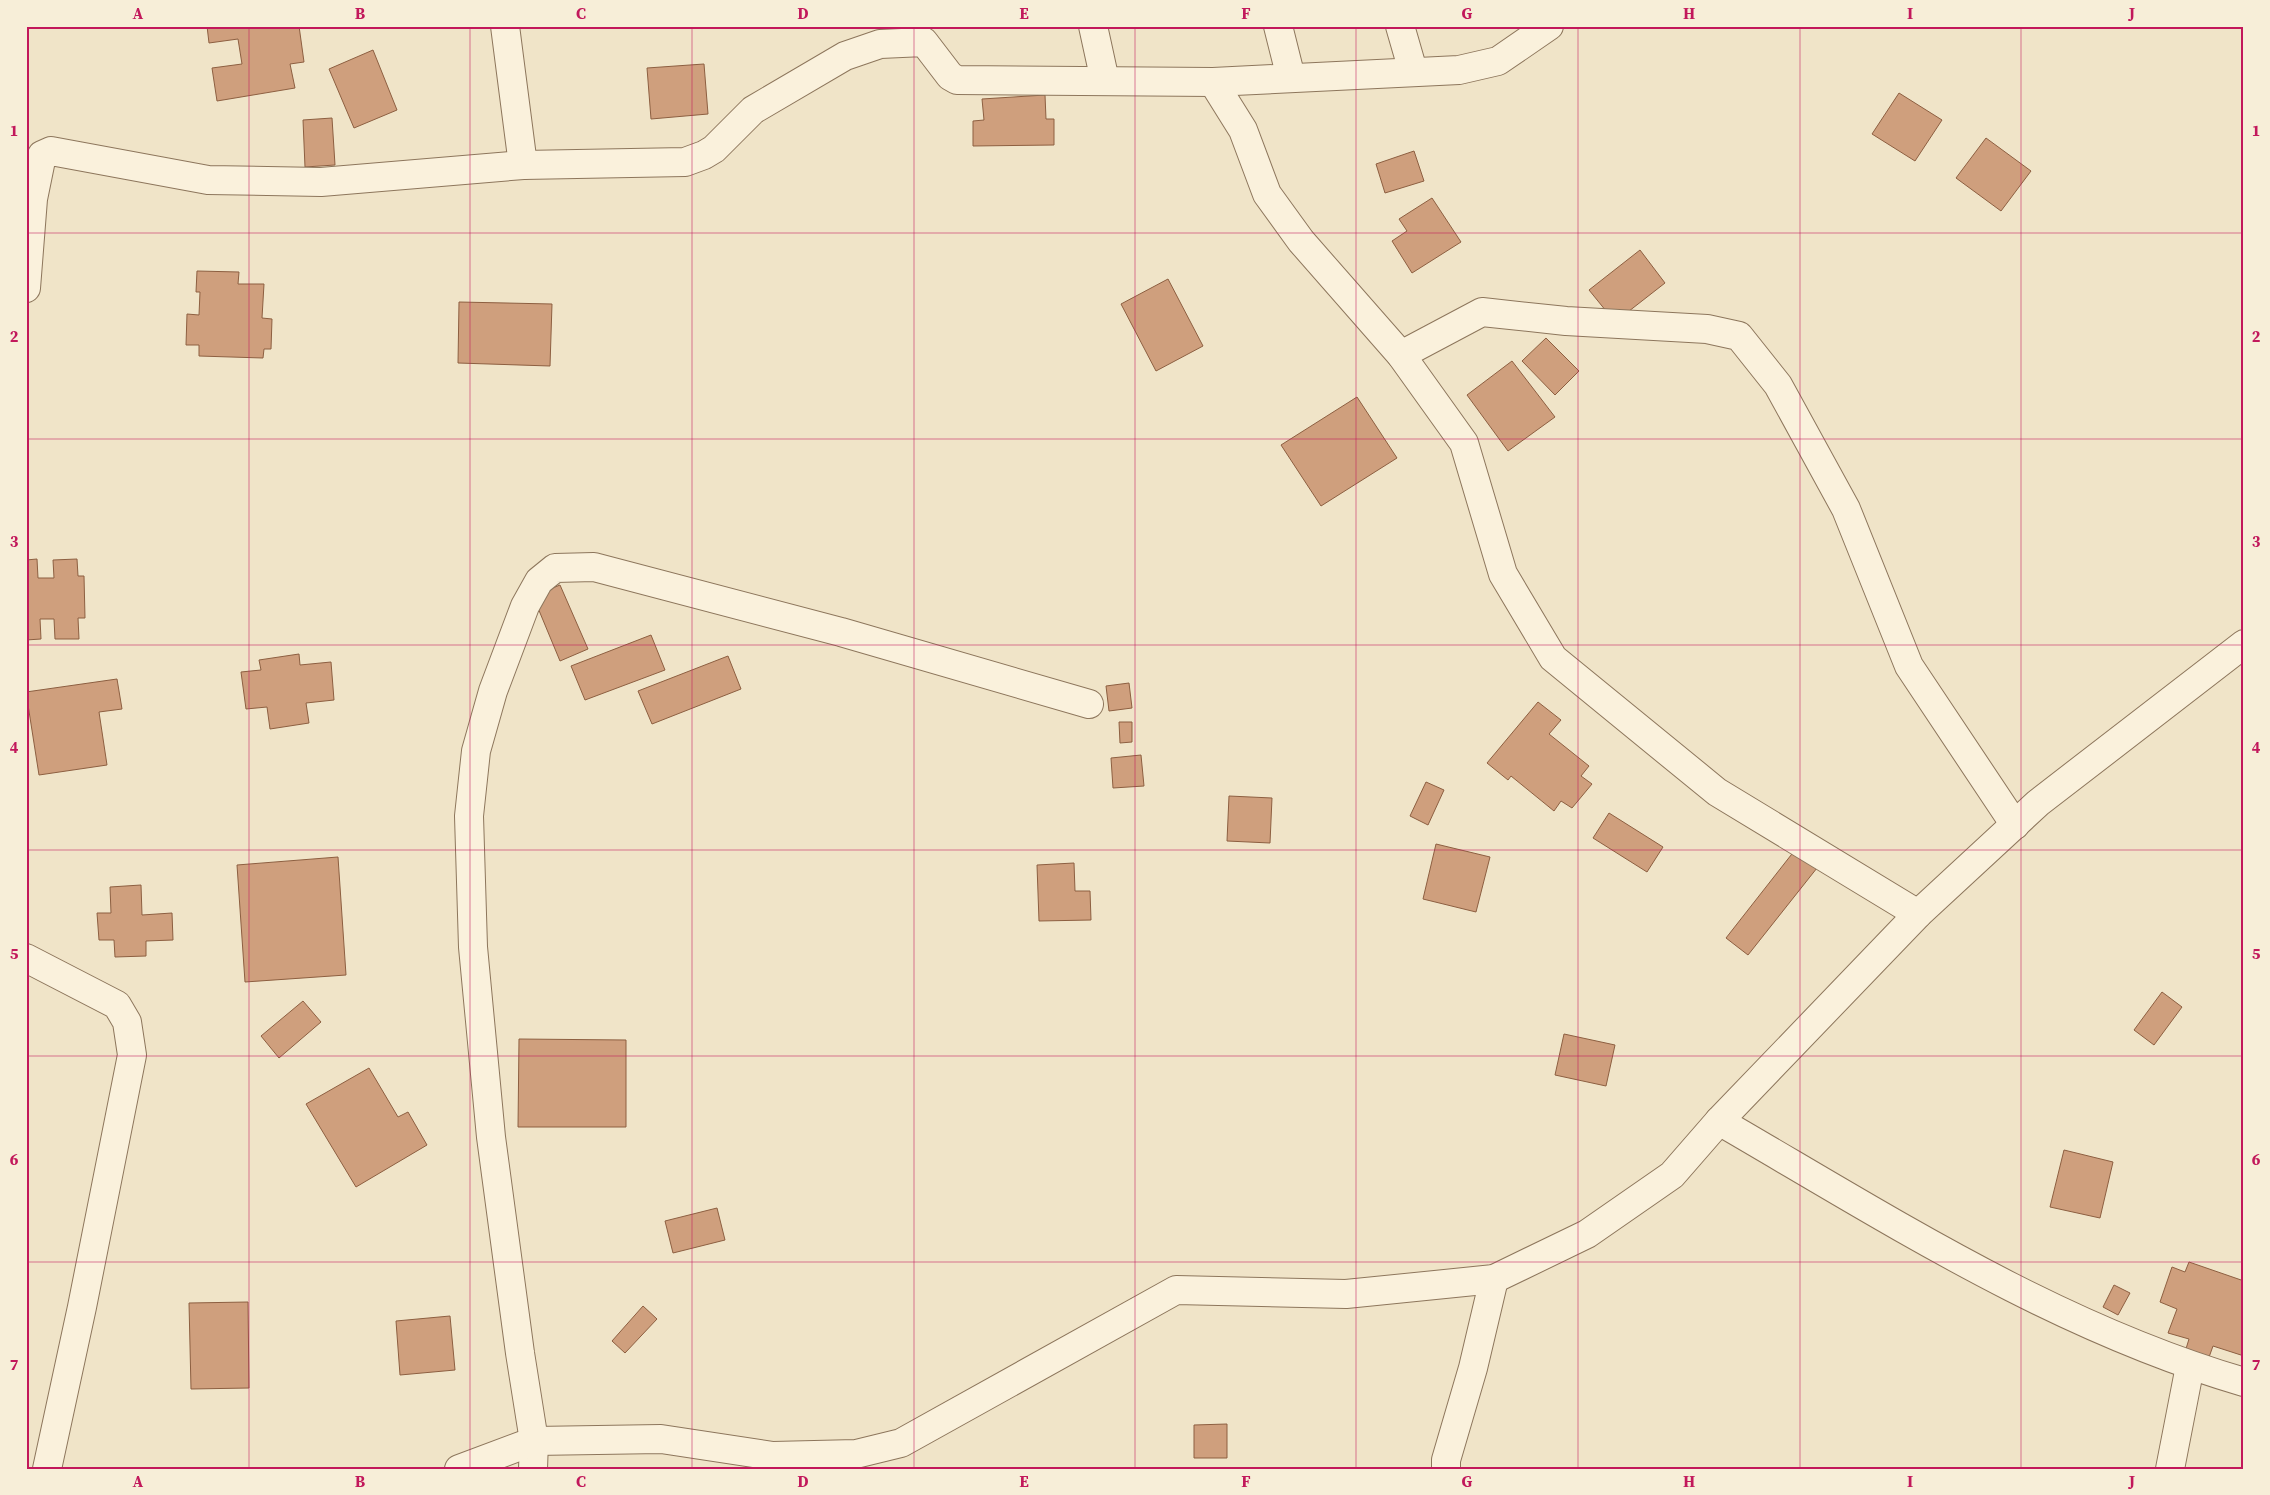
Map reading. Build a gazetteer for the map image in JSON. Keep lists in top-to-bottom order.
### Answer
{
  "grid": {
    "columns": [
      "A",
      "B",
      "C",
      "D",
      "E",
      "F",
      "G",
      "H",
      "I",
      "J"
    ],
    "rows": [
      "1",
      "2",
      "3",
      "4",
      "5",
      "6",
      "7"
    ]
  }
}
